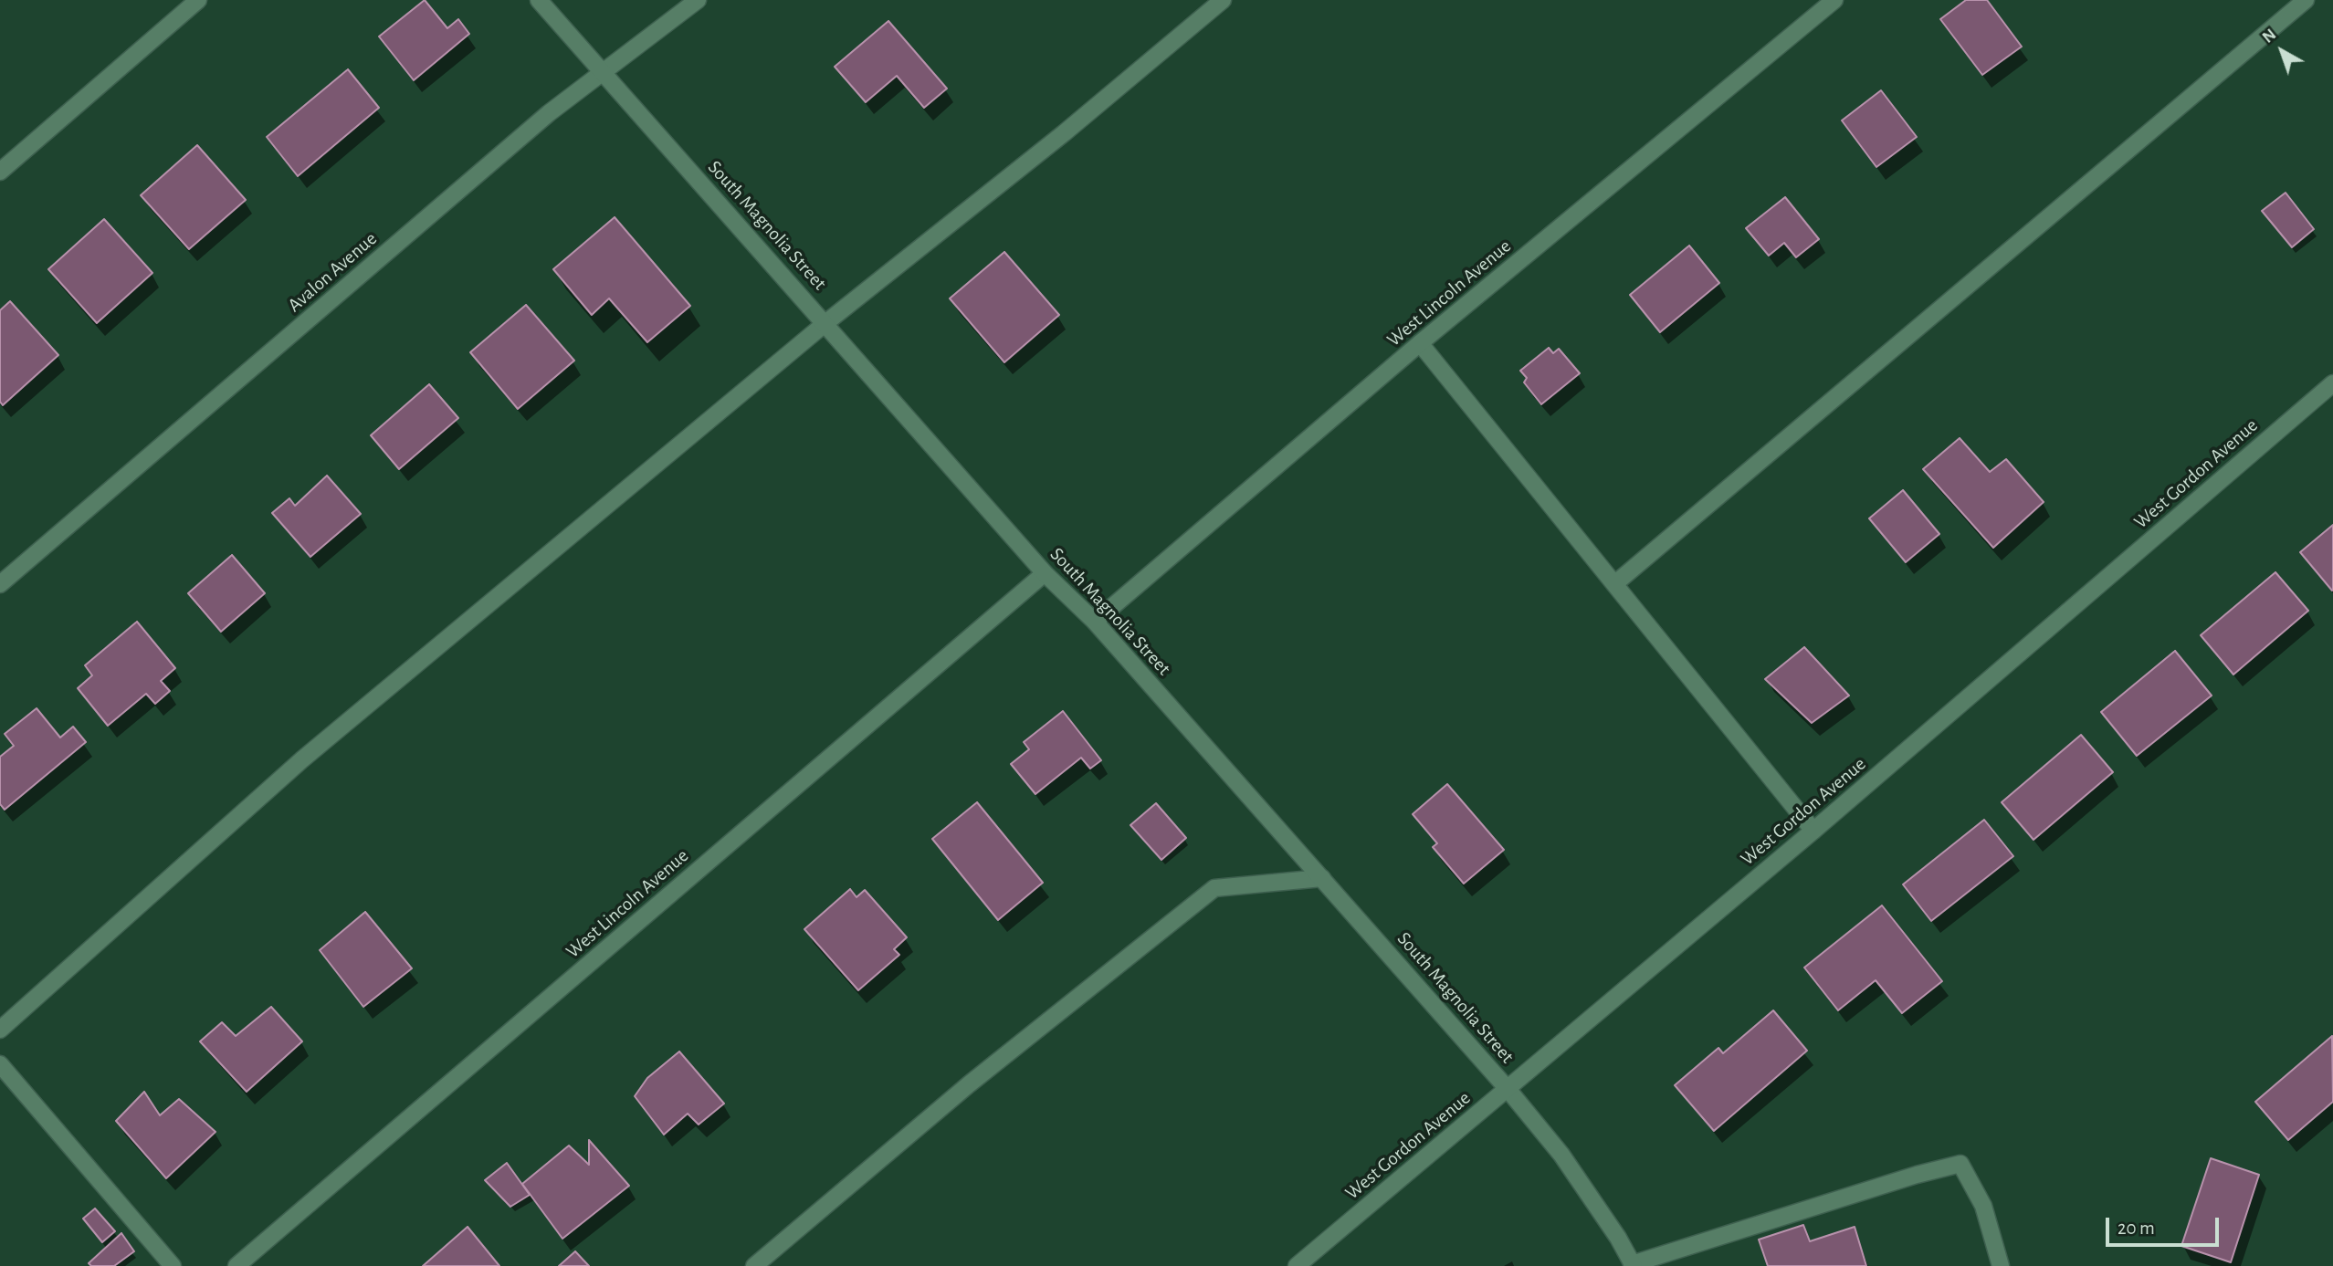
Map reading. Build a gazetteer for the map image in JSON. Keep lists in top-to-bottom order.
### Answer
{
  "streets": {
    "street": [
      "South Magnolia Street",
      "Avalon Avenue",
      "West Lincoln Avenue",
      "West Gordon Avenue"
    ]
  },
  "crossings": [
    ["South Magnolia Street", "Avalon Avenue"],
    ["South Magnolia Street", "West Lincoln Avenue"],
    ["South Magnolia Street", "West Gordon Avenue"]
  ],
  "scale_bar": "20 m",
  "north": "top left"
}
